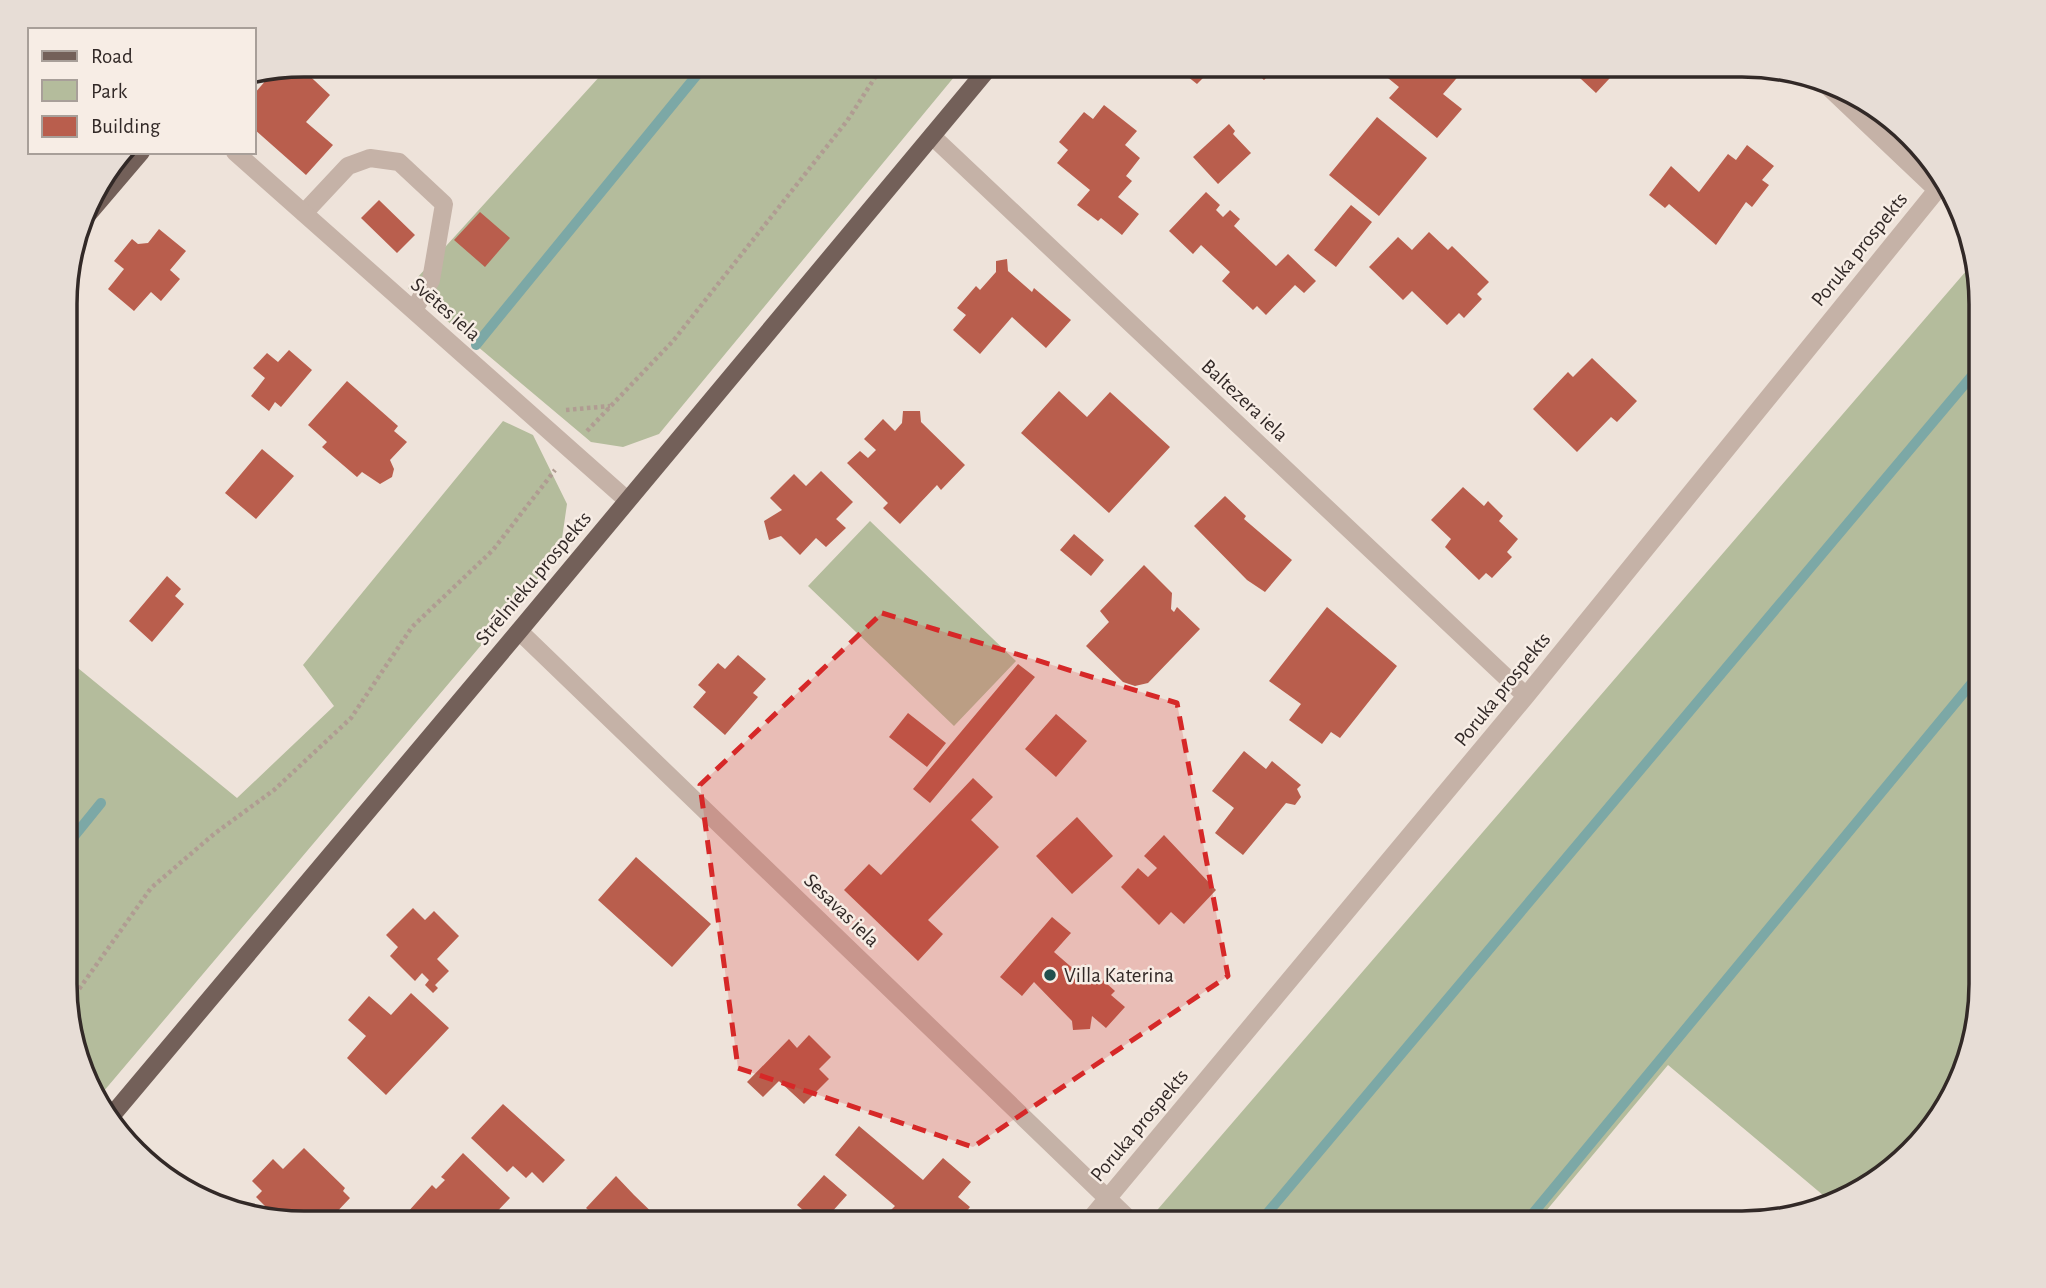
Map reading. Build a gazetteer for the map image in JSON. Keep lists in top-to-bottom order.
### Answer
{
  "streets": {
    "main road": ["Strēlnieku prospekts"],
    "street": [
      "Poruka prospekts",
      "Svētes iela",
      "Baltezera iela",
      "Sesavas iela"
    ]
  },
  "crossings": [
    ["Poruka prospekts", "Baltezera iela"],
    ["Poruka prospekts", "Sesavas iela"],
    ["Svētes iela", "Strēlnieku prospekts"],
    ["Baltezera iela", "Strēlnieku prospekts"],
    ["Strēlnieku prospekts", "Sesavas iela"]
  ],
  "places": ["Villa Katerina"],
  "legend": ["Road", "Park", "Building"]
}
